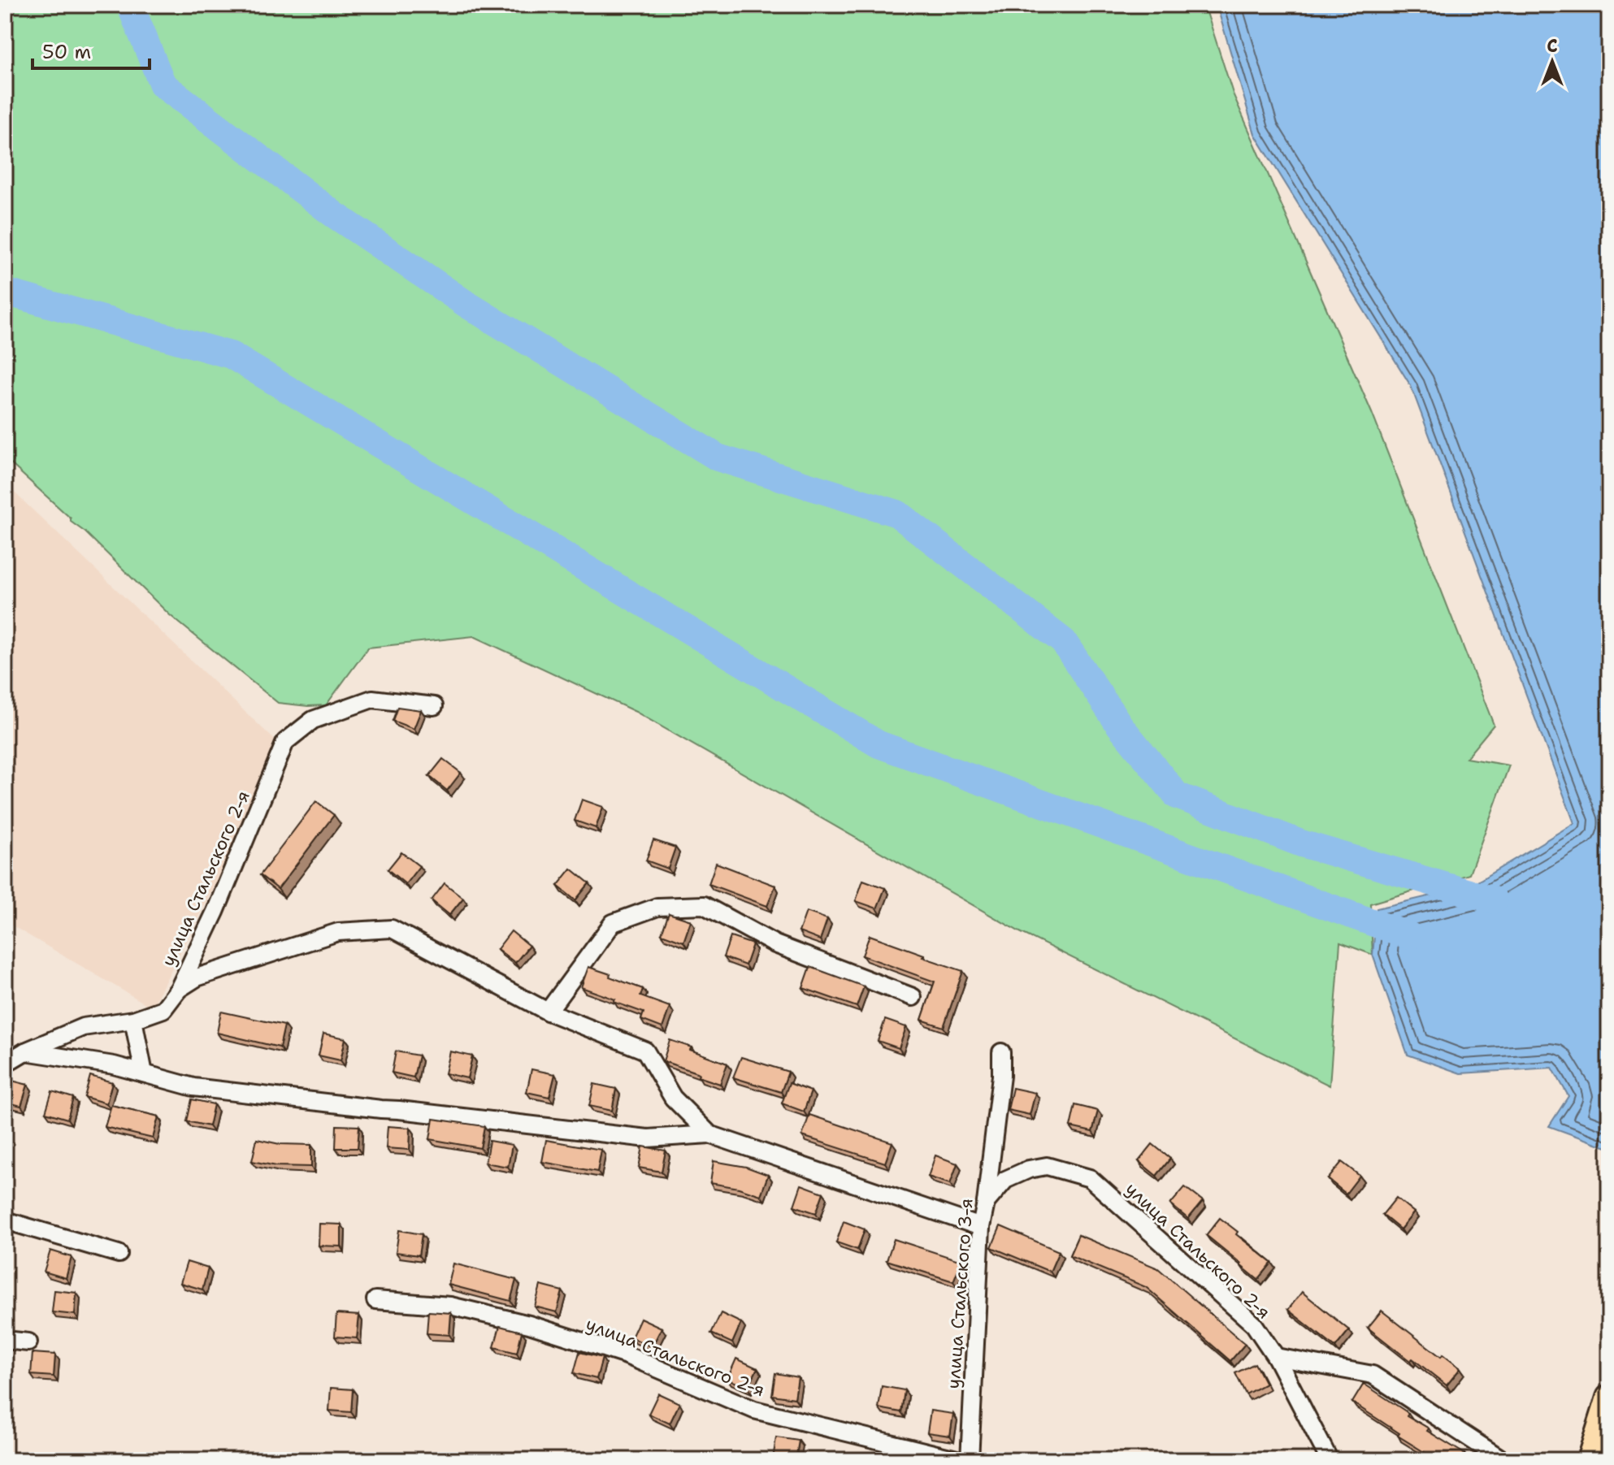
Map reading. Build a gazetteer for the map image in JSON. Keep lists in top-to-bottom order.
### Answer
{
  "streets": {
    "street": ["улица Стальского 2-я", "улица Стальского 3-я"]
  },
  "crossings": [
    ["улица Стальского 2-я", "улица Стальского 3-я"]
  ],
  "scale_bar": "50 m",
  "north": "top"
}
